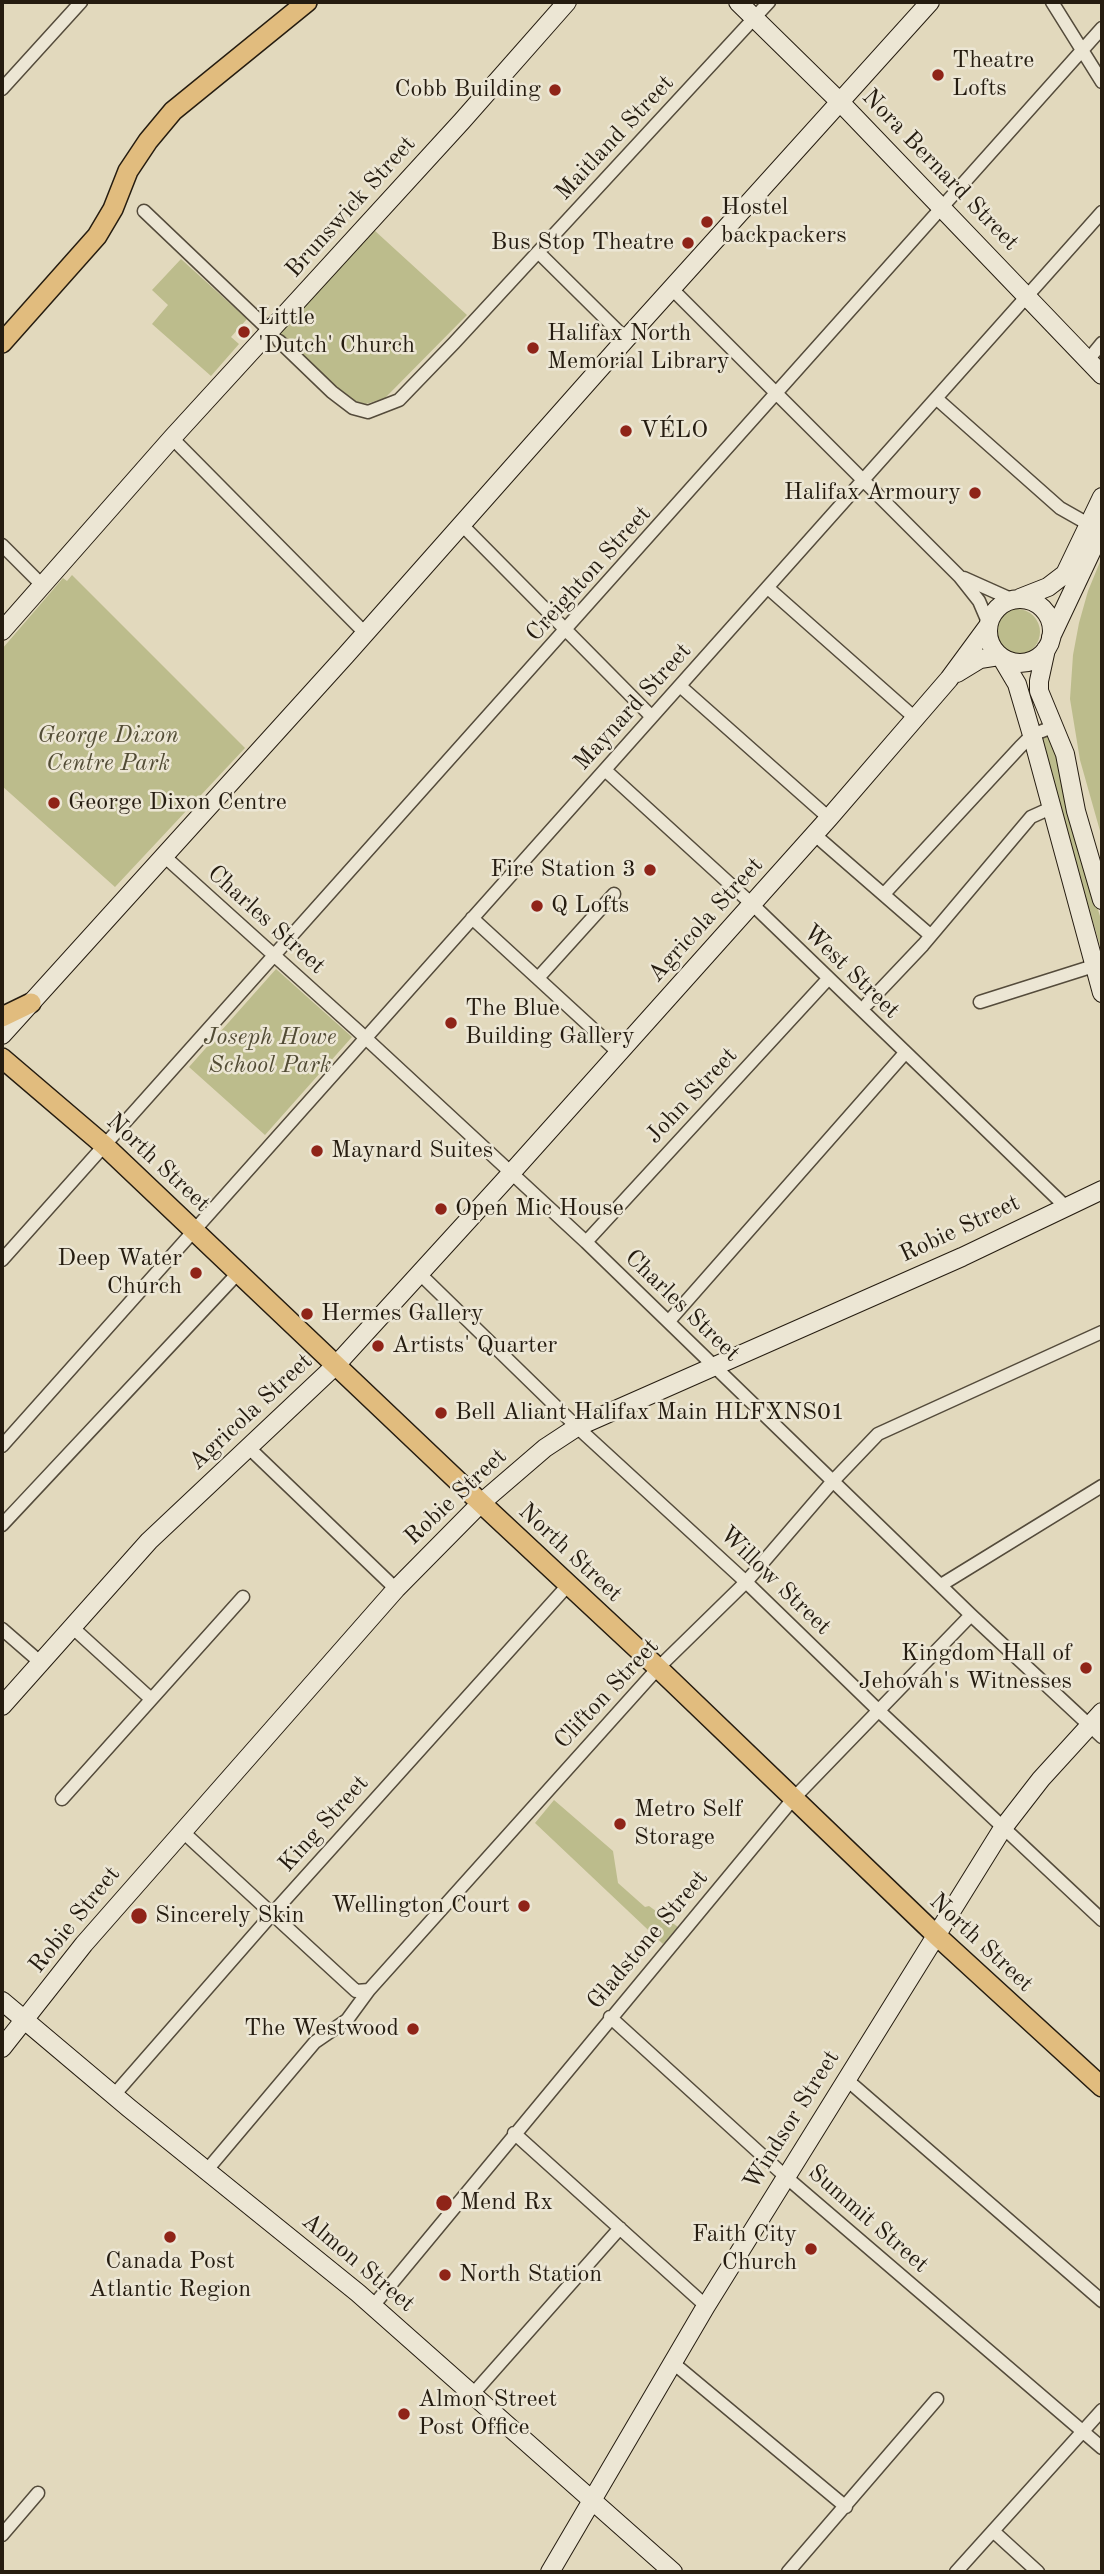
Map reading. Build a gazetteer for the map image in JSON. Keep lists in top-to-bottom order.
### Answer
{
  "streets": {
    "main road": ["North Street"],
    "street": [
      "Maitland Street",
      "Nora Bernard Street",
      "Brunswick Street",
      "Creighton Street",
      "Maynard Street",
      "Charles Street",
      "Agricola Street",
      "West Street",
      "John Street",
      "Robie Street",
      "Willow Street",
      "Clifton Street",
      "King Street",
      "Gladstone Street",
      "Windsor Street",
      "Summit Street",
      "Almon Street"
    ]
  },
  "crossings": [
    ["Maitland Street", "Nora Bernard Street"],
    ["Maitland Street", "Brunswick Street"],
    ["Nora Bernard Street", "Creighton Street"],
    ["Nora Bernard Street", "Maynard Street"],
    ["Creighton Street", "Charles Street"],
    ["Creighton Street", "North Street"],
    ["Maynard Street", "Charles Street"],
    ["Maynard Street", "West Street"],
    ["Maynard Street", "North Street"],
    ["Charles Street", "Agricola Street"],
    ["Charles Street", "John Street"],
    ["Charles Street", "Robie Street"],
    ["Charles Street", "Clifton Street"],
    ["Charles Street", "Gladstone Street"],
    ["Charles Street", "Windsor Street"],
    ["Agricola Street", "West Street"],
    ["Agricola Street", "North Street"],
    ["Agricola Street", "Willow Street"],
    ["West Street", "John Street"],
    ["West Street", "Robie Street"],
    ["North Street", "Robie Street"],
    ["North Street", "Clifton Street"],
    ["North Street", "King Street"],
    ["North Street", "Gladstone Street"],
    ["North Street", "Windsor Street"],
    ["Robie Street", "Willow Street"],
    ["Robie Street", "Almon Street"],
    ["Willow Street", "Clifton Street"],
    ["Willow Street", "Gladstone Street"],
    ["Willow Street", "Windsor Street"],
    ["Clifton Street", "Almon Street"],
    ["King Street", "Almon Street"],
    ["Gladstone Street", "Summit Street"],
    ["Gladstone Street", "Almon Street"],
    ["Windsor Street", "Summit Street"],
    ["Windsor Street", "Almon Street"]
  ],
  "parks": ["George Dixon Centre Park", "Joseph Howe School Park"],
  "places": [
    "Theatre Lofts",
    "Cobb Building",
    "Hostel backpackers",
    "Bus Stop Theatre",
    "Little 'Dutch' Church",
    "Halifax North Memorial Library",
    "VÉLO",
    "Halifax Armoury",
    "George Dixon Centre",
    "Fire Station 3",
    "Q Lofts",
    "The Blue Building Gallery",
    "Maynard Suites",
    "Open Mic House",
    "Deep Water Church",
    "Hermes Gallery",
    "Artists' Quarter",
    "Bell Aliant Halifax Main HLFXNS01",
    "Kingdom Hall of Jehovah's Witnesses",
    "Metro Self Storage",
    "Wellington Court",
    "Sincerely Skin",
    "The Westwood",
    "Mend Rx",
    "Canada Post Atlantic Region",
    "Faith City Church",
    "North Station",
    "Almon Street Post Office"
  ]
}
